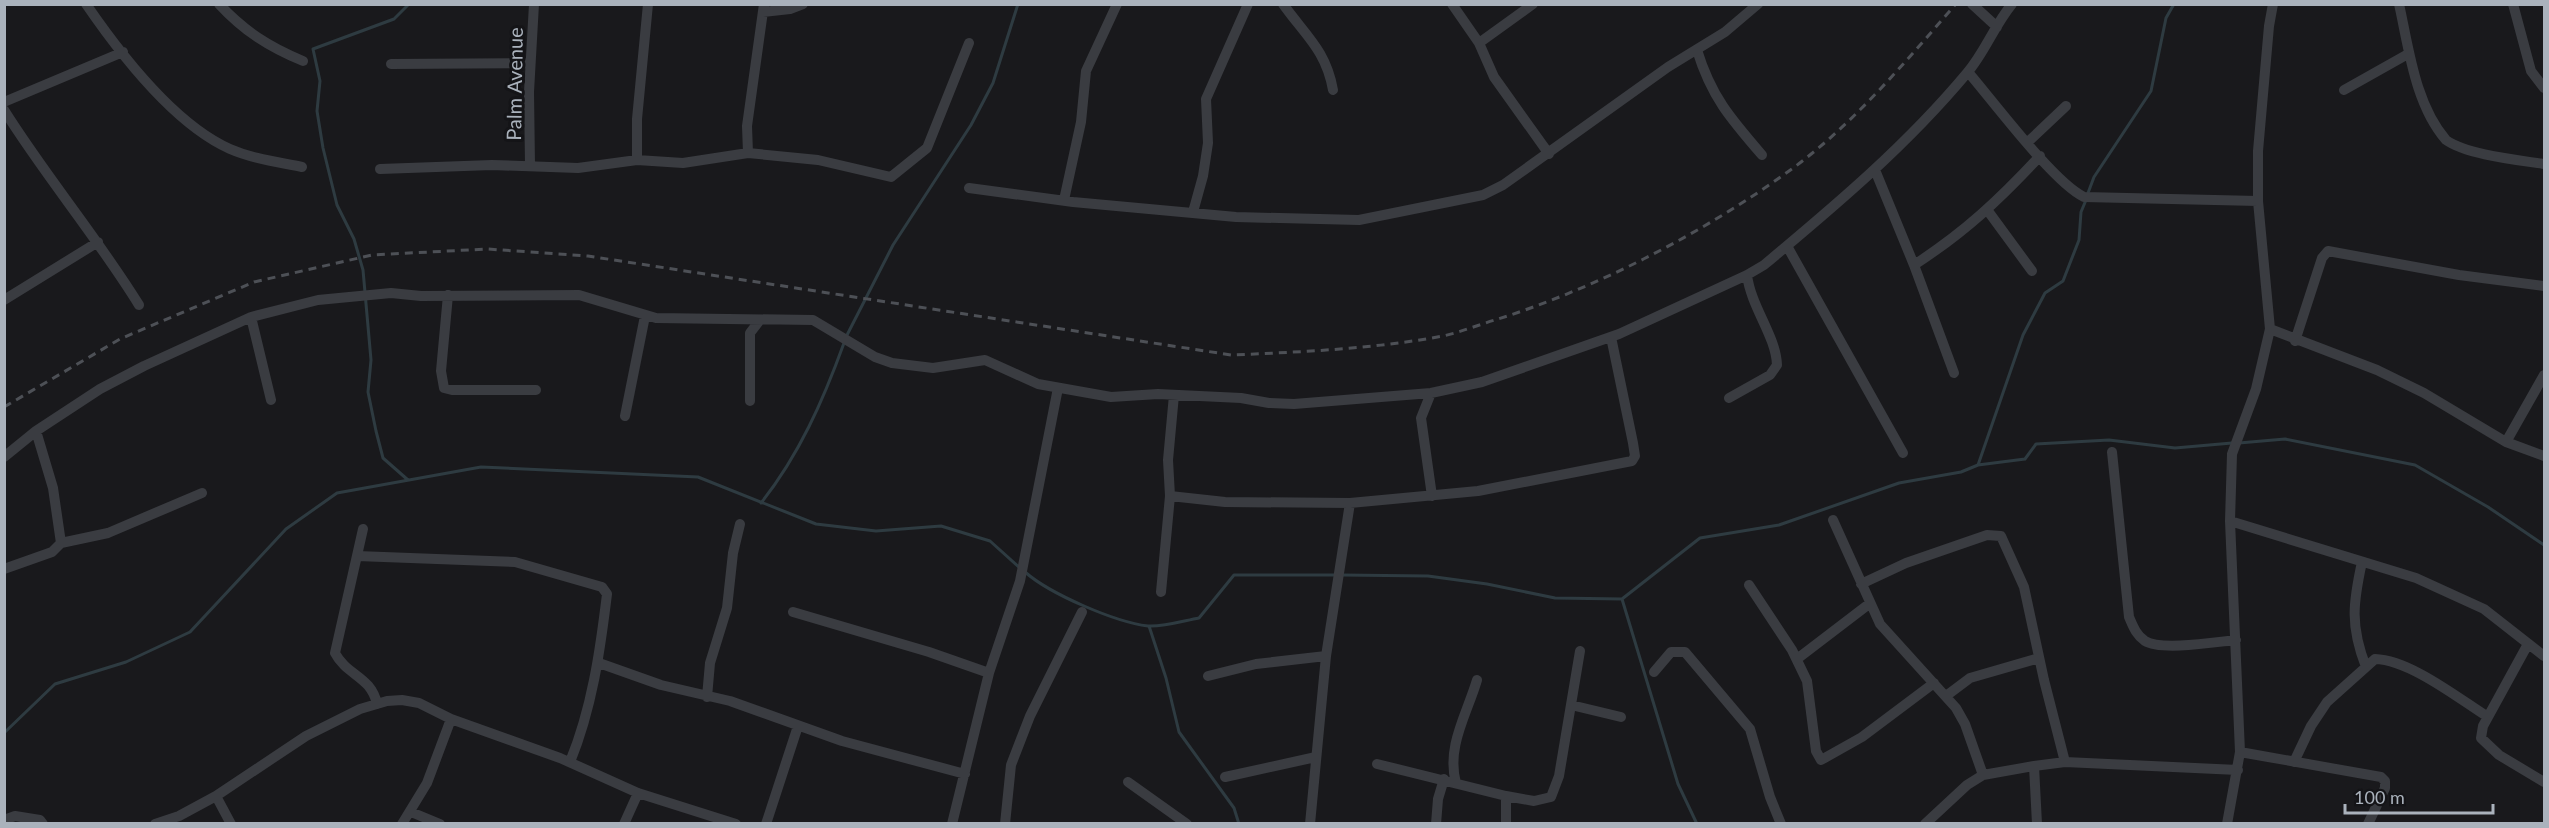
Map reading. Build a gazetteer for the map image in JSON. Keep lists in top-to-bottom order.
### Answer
{
  "streets": {
    "street": ["Palm Avenue"]
  },
  "scale_bar": "100 m"
}
